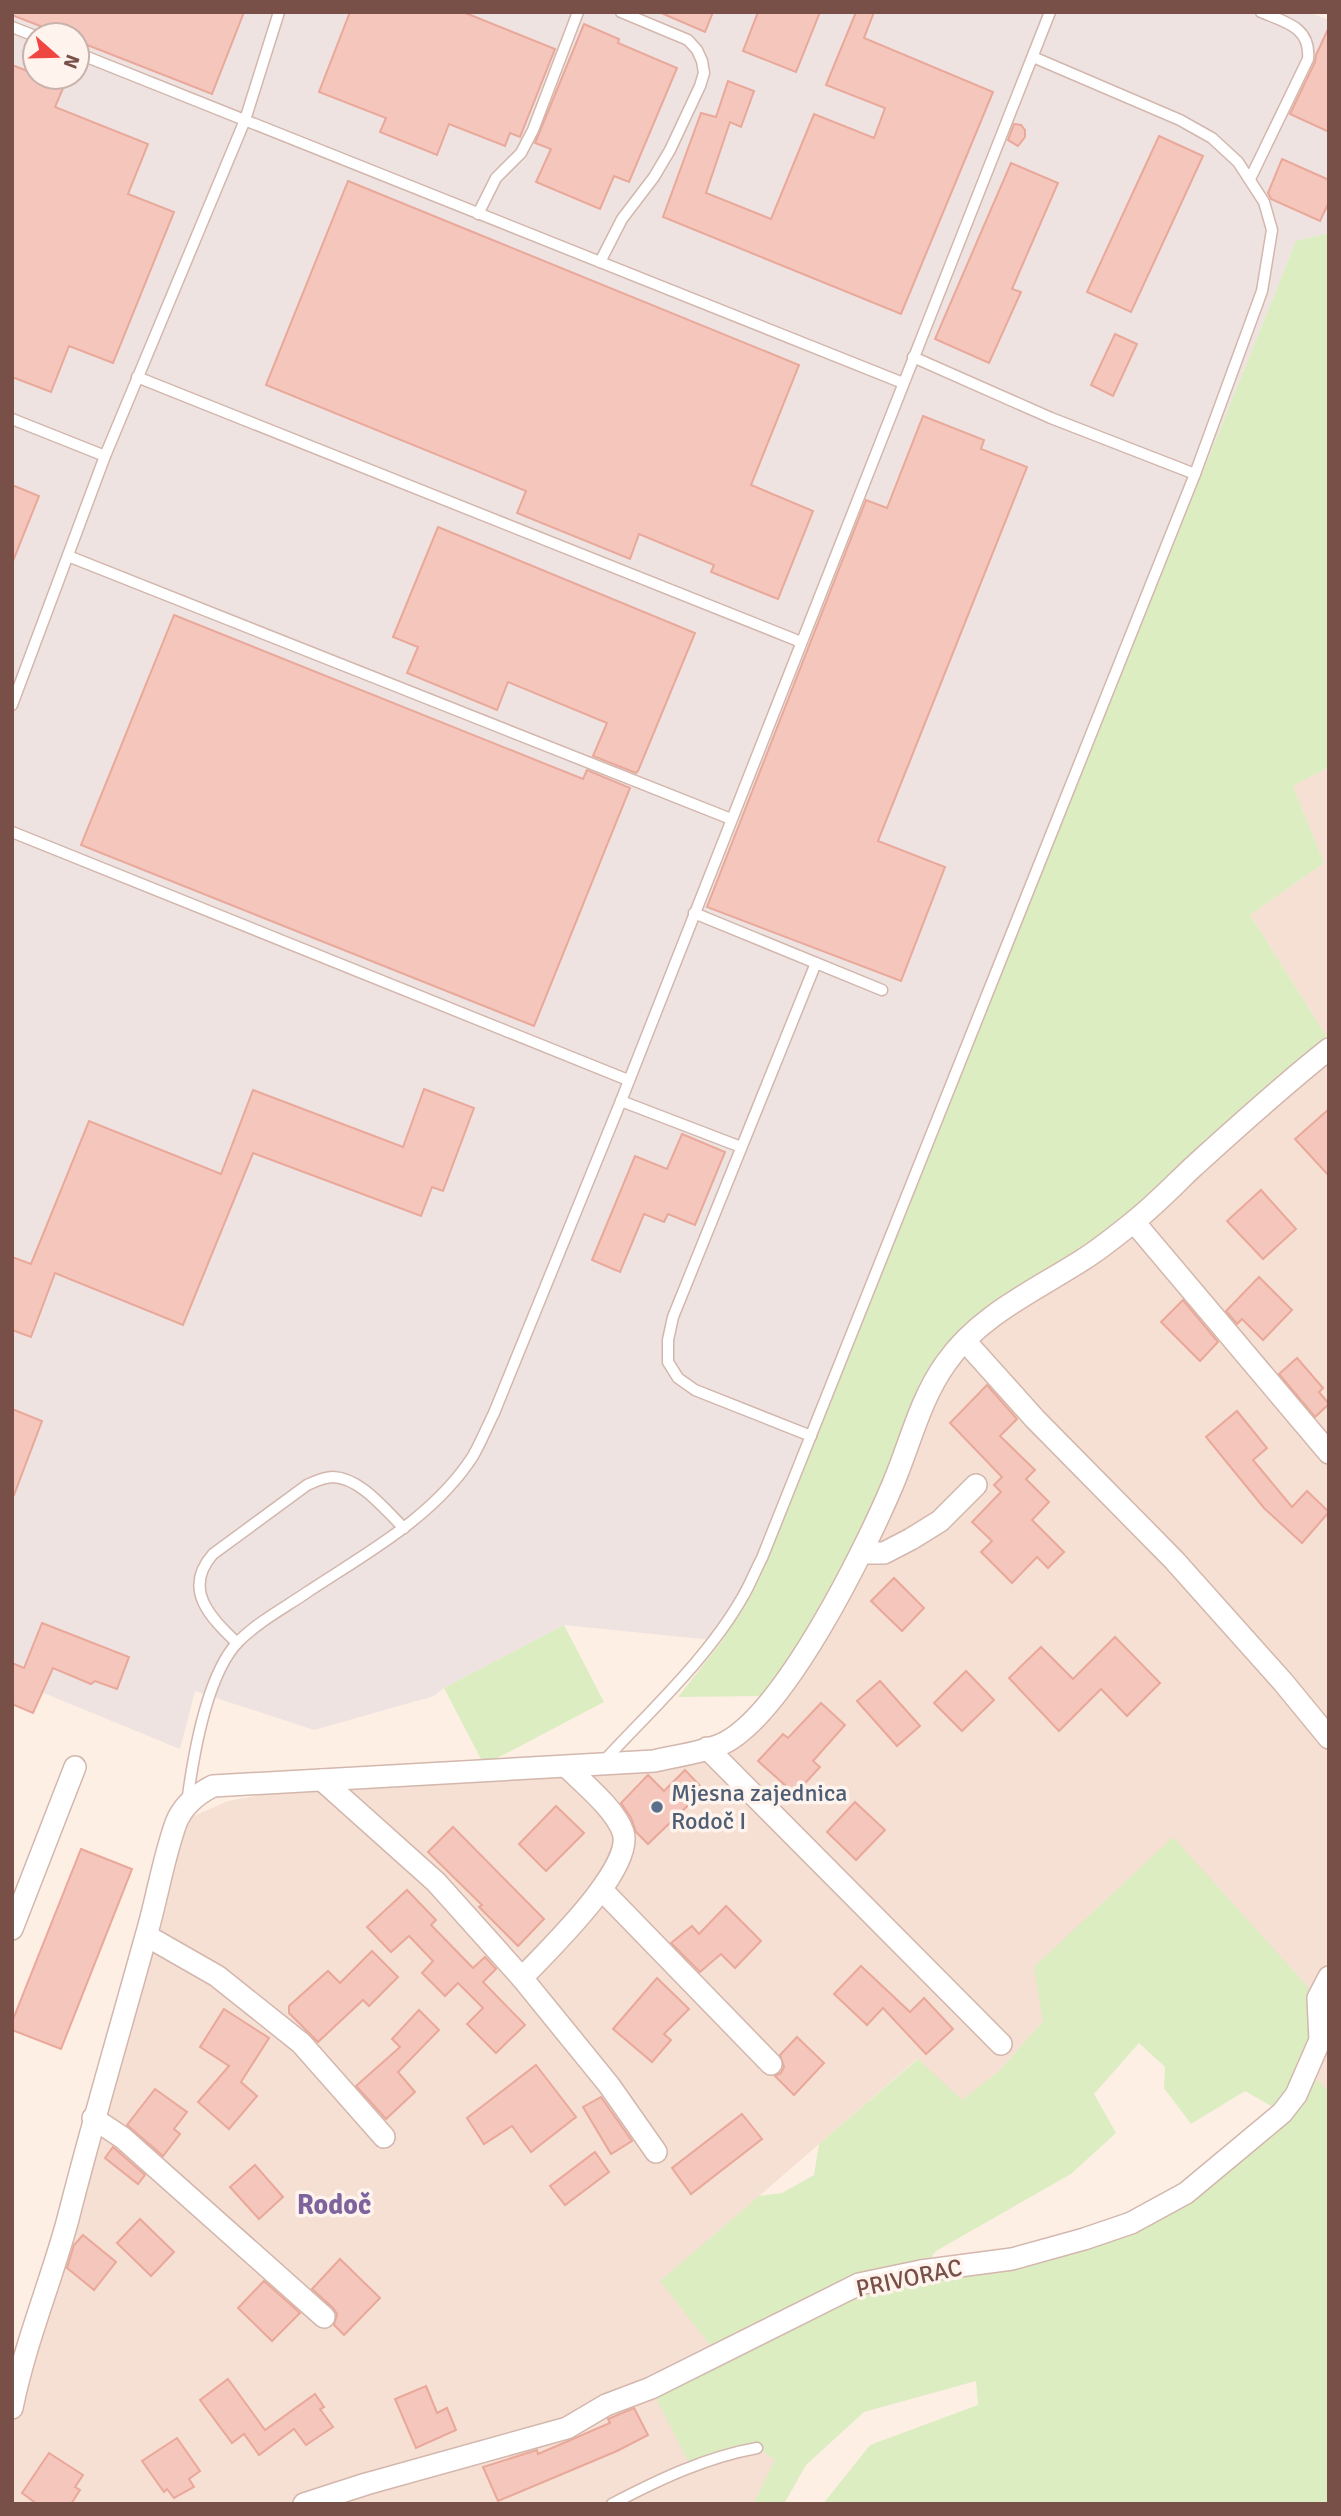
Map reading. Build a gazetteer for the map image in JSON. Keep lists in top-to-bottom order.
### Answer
{
  "streets": {
    "street": ["PRIVORAC"]
  },
  "districts": ["Rodoč"],
  "places": ["Mjesna zajednica Rodoč I"],
  "north": "right"
}
